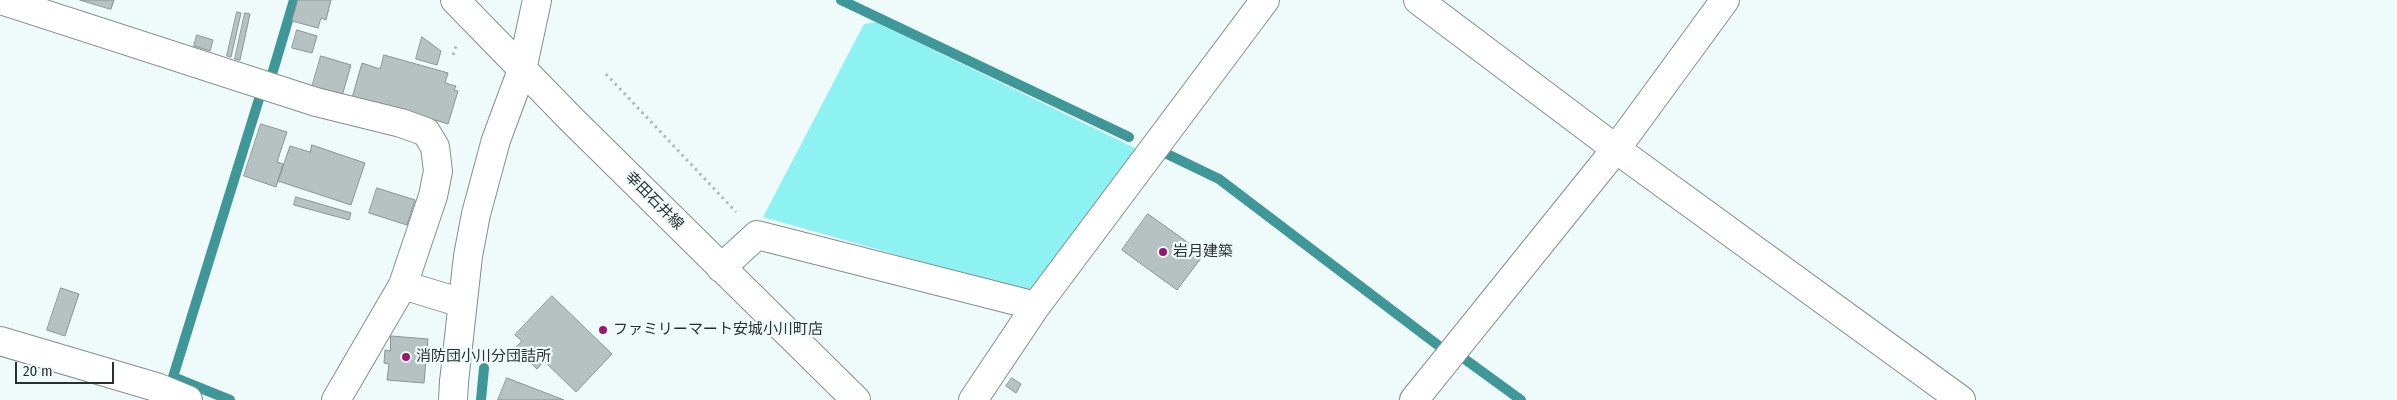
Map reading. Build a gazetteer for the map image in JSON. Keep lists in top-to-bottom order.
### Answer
{
  "streets": {
    "street": ["幸田石井線"]
  },
  "places": ["岩月建築", "ファミリーマート安城小川町店", "消防団小川分団詰所"],
  "scale_bar": "20 m"
}
